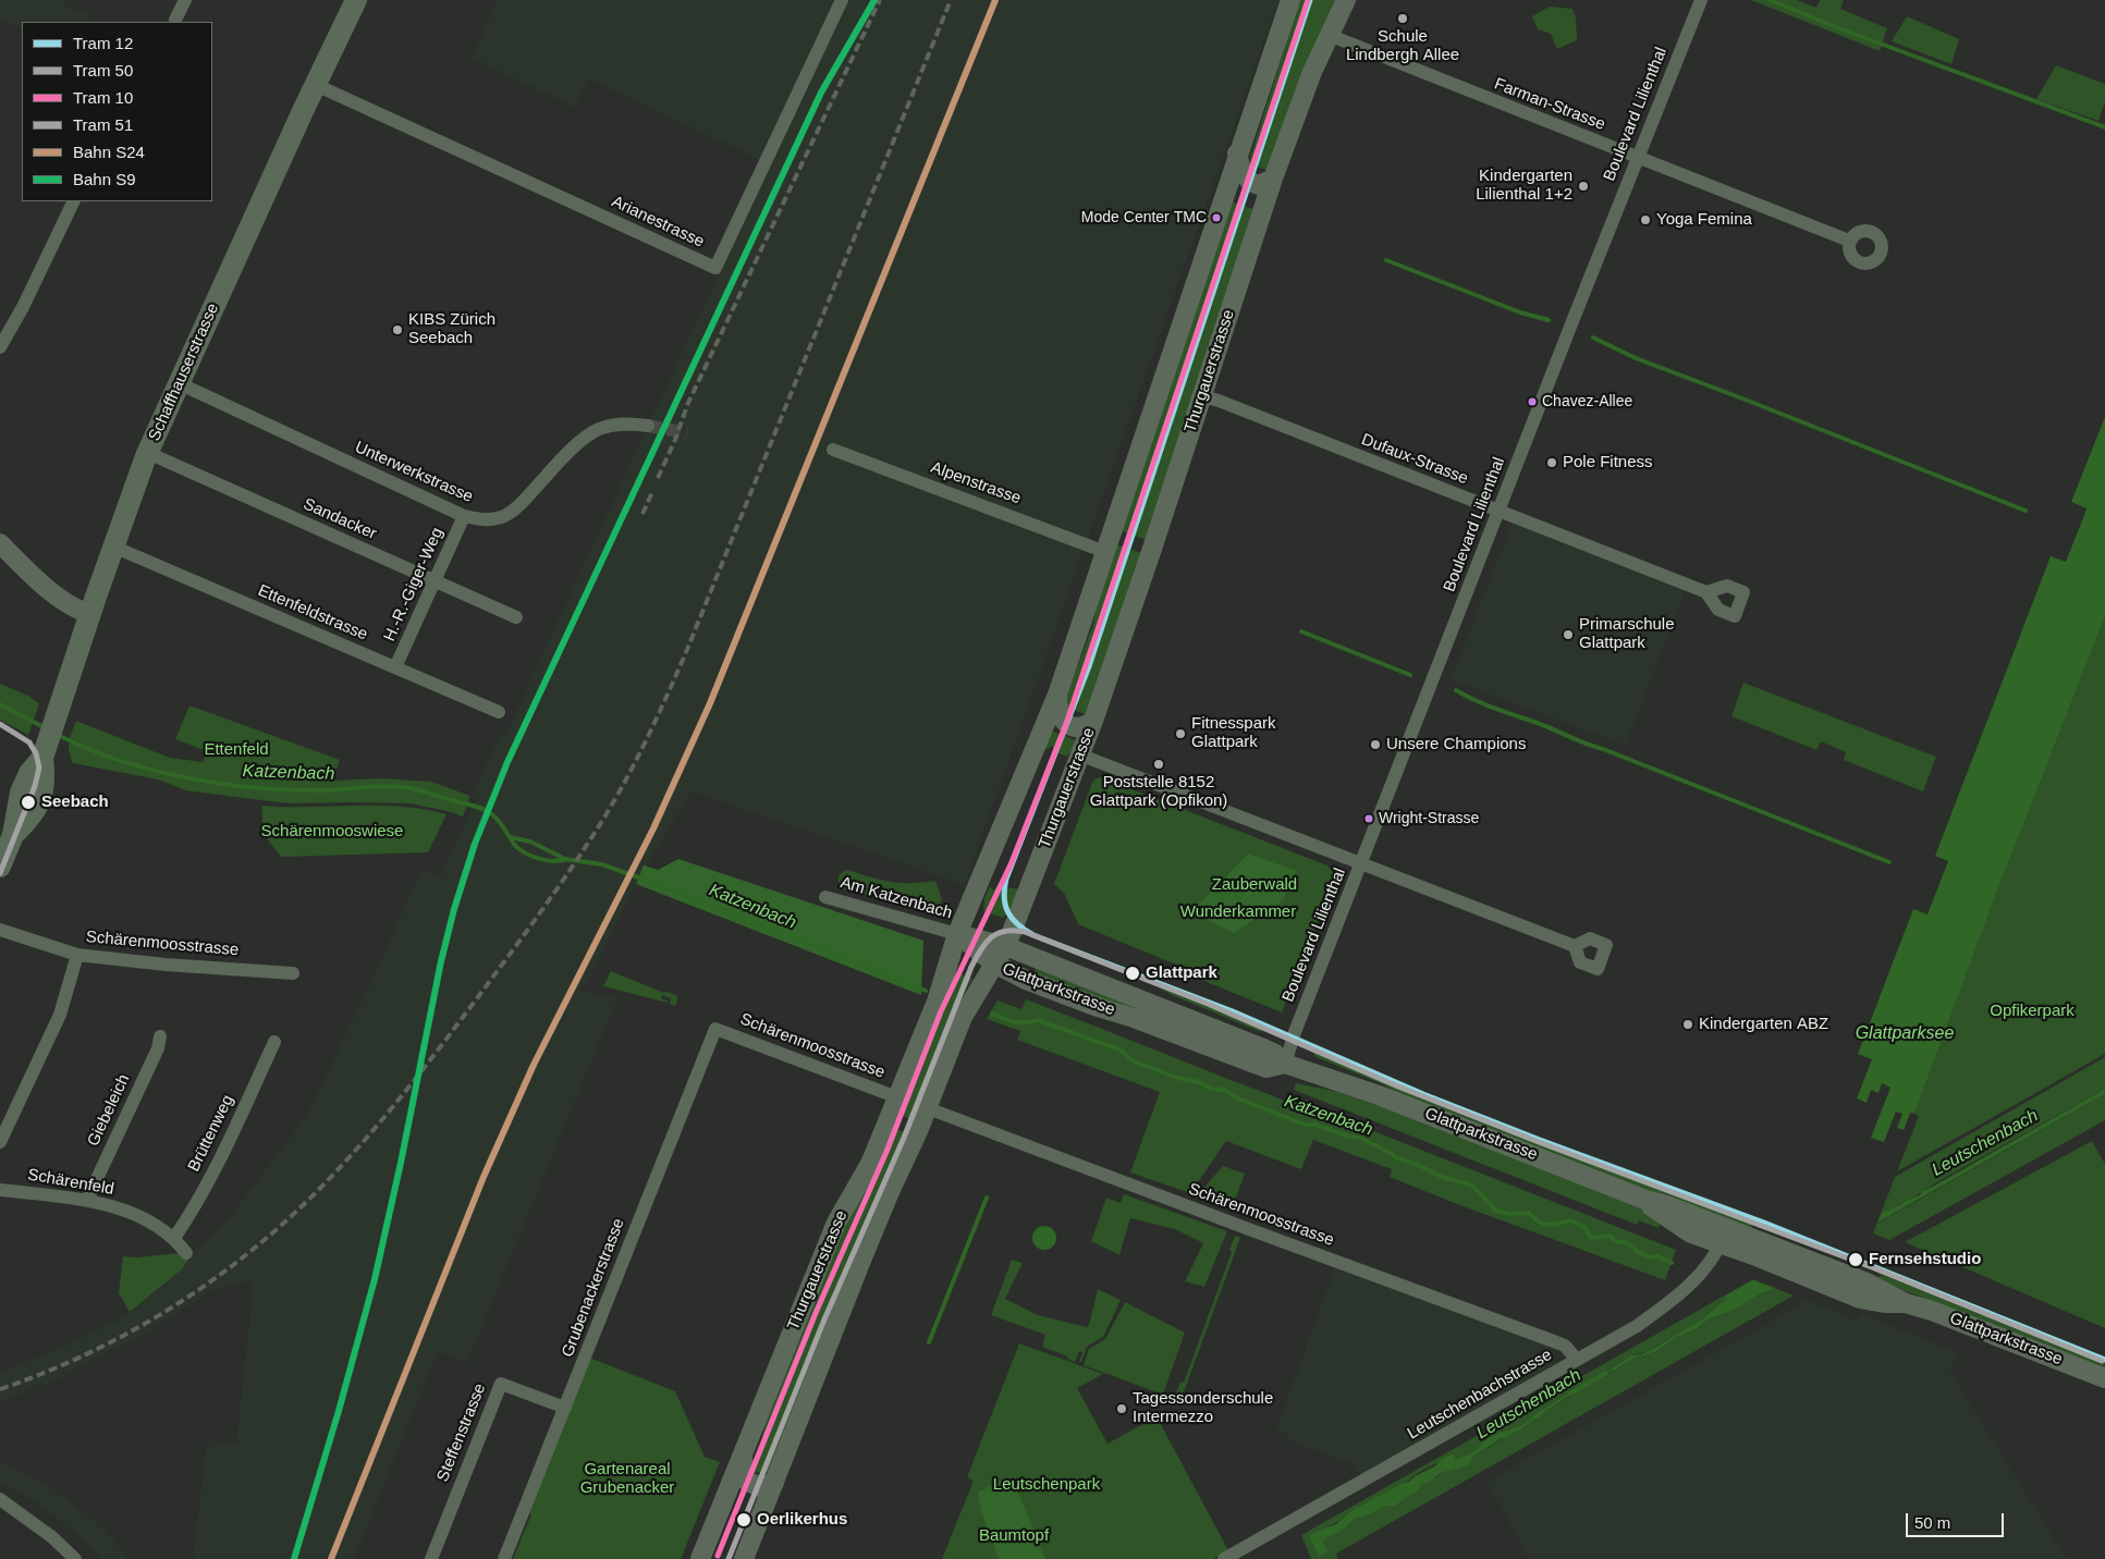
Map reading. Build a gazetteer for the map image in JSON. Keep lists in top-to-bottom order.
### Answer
{
  "streets": {
    "main road": ["Thurgauerstrasse", "Schaffhauserstrasse", "Glattparkstrasse"],
    "street": [
      "Farman-Strasse",
      "Boulevard Lilienthal",
      "Arianestrasse",
      "Dufaux-Strasse",
      "Unterwerkstrasse",
      "Alpenstrasse",
      "Sandacker",
      "H.-R.-Giger-Weg",
      "Ettenfeldstrasse",
      "Am Katzenbach",
      "Schärenmoosstrasse",
      "Giebeleich",
      "Brüttenweg",
      "Schärenfeld",
      "Grubenackerstrasse",
      "Leutschenbachstrasse",
      "Steffenstrasse"
    ]
  },
  "crossings": [
    ["Farman-Strasse", "Boulevard Lilienthal"],
    ["Farman-Strasse", "Thurgauerstrasse"],
    ["Boulevard Lilienthal", "Dufaux-Strasse"],
    ["Boulevard Lilienthal", "Glattparkstrasse"],
    ["Arianestrasse", "Schaffhauserstrasse"],
    ["Thurgauerstrasse", "Dufaux-Strasse"],
    ["Thurgauerstrasse", "Alpenstrasse"],
    ["Thurgauerstrasse", "Am Katzenbach"],
    ["Thurgauerstrasse", "Schärenmoosstrasse"],
    ["Thurgauerstrasse", "Glattparkstrasse"],
    ["Schaffhauserstrasse", "Unterwerkstrasse"],
    ["Schaffhauserstrasse", "Sandacker"],
    ["Schaffhauserstrasse", "Ettenfeldstrasse"],
    ["Unterwerkstrasse", "H.-R.-Giger-Weg"],
    ["Sandacker", "H.-R.-Giger-Weg"],
    ["H.-R.-Giger-Weg", "Ettenfeldstrasse"],
    ["Am Katzenbach", "Glattparkstrasse"],
    ["Schärenmoosstrasse", "Grubenackerstrasse"],
    ["Schärenmoosstrasse", "Leutschenbachstrasse"],
    ["Glattparkstrasse", "Leutschenbachstrasse"],
    ["Giebeleich", "Schärenfeld"],
    ["Brüttenweg", "Schärenfeld"],
    ["Grubenackerstrasse", "Steffenstrasse"]
  ],
  "water": ["Katzenbach", "Glattparksee", "Leutschenbach"],
  "parks": [
    "Ettenfeld",
    "Schärenmooswiese",
    "Zauberwald",
    "Wunderkammer",
    "Opfikerpark",
    "Gartenareal Grubenacker",
    "Leutschenpark",
    "Baumtopf"
  ],
  "places": [
    "Schule Lindbergh Allee",
    "Kindergarten Lilienthal 1+2",
    "Mode Center TMC",
    "Yoga Femina",
    "KIBS Zürich Seebach",
    "Chavez-Allee",
    "Pole Fitness",
    "Primarschule Glattpark",
    "Fitnesspark Glattpark",
    "Unsere Champions",
    "Poststelle 8152 Glattpark (Opfikon)",
    "Seebach",
    "Wright-Strasse",
    "Glattpark",
    "Kindergarten ABZ",
    "Fernsehstudio",
    "Tagessonderschule Intermezzo",
    "Oerlikerhus"
  ],
  "lines": [
    "tram line 12",
    "tram line 10",
    "rail line S24",
    "rail line S9",
    "tram line 51",
    "tram line 50"
  ],
  "legend": [
    "Tram 12",
    "Tram 50",
    "Tram 10",
    "Tram 51",
    "Bahn S24",
    "Bahn S9"
  ],
  "scale_bar": "50 m"
}
